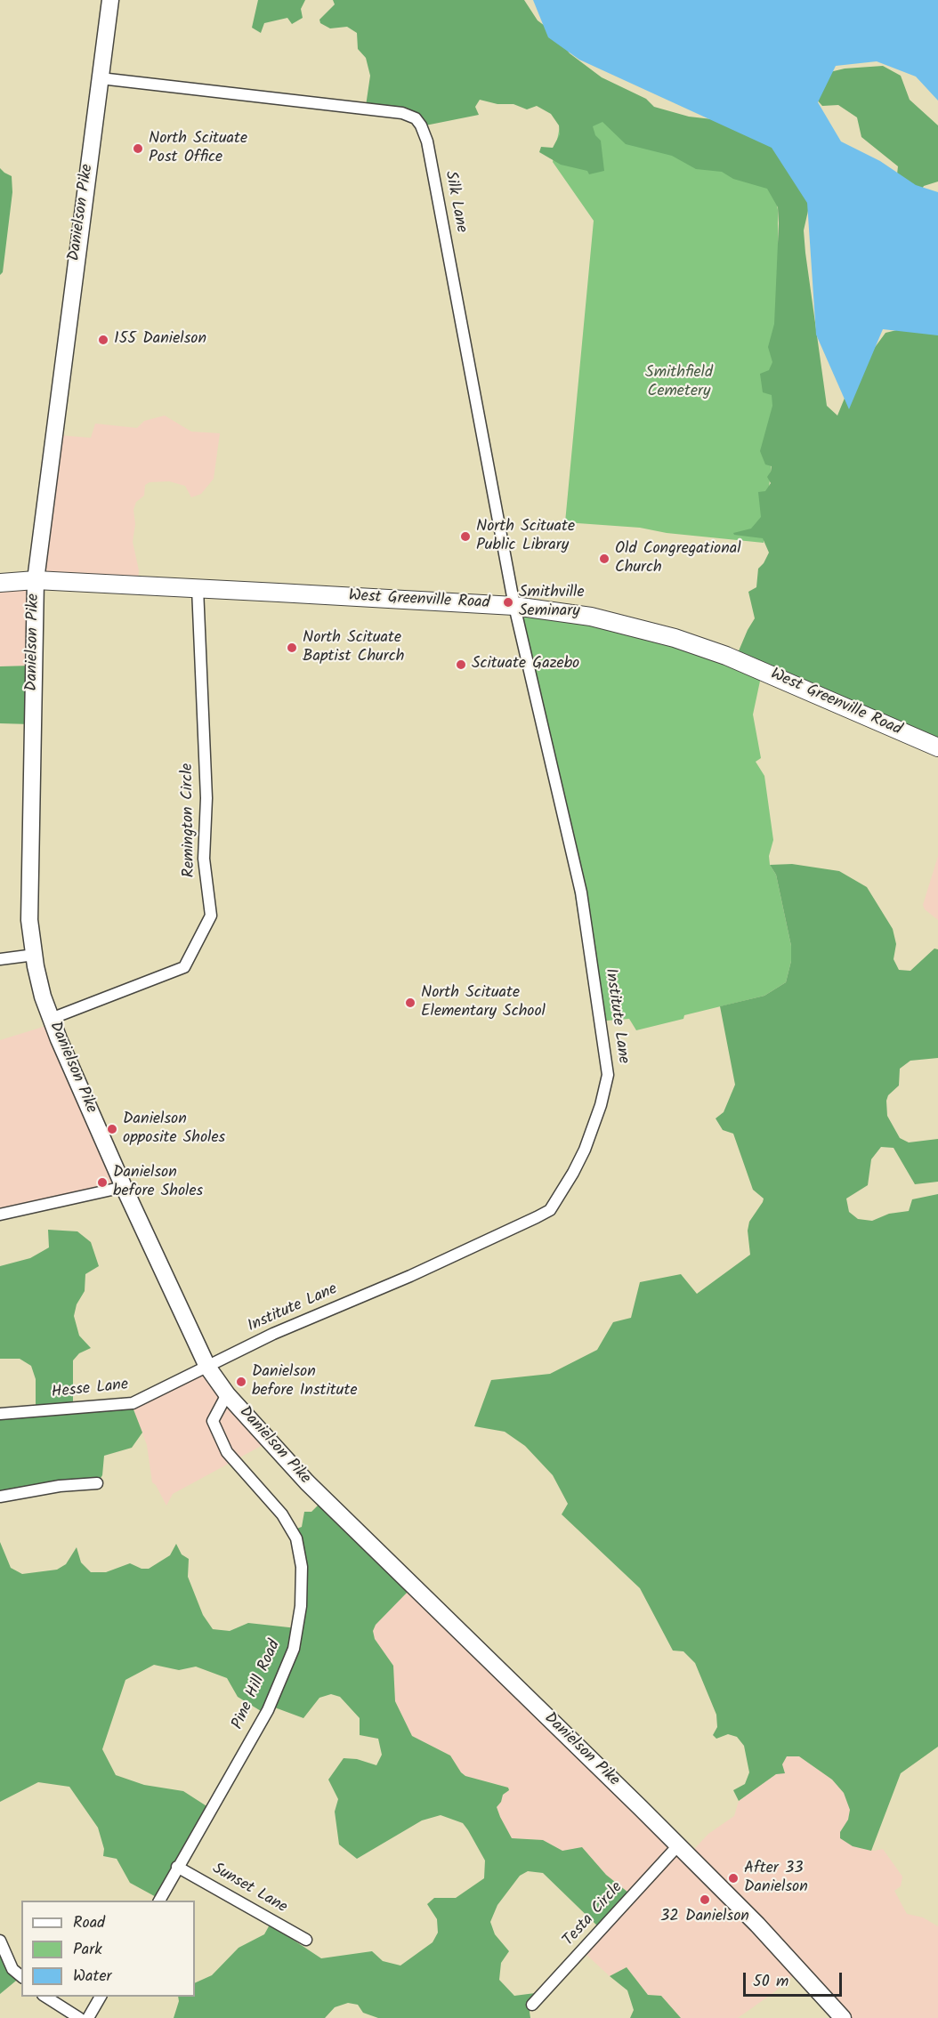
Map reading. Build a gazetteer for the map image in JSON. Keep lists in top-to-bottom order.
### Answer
{
  "streets": {
    "main road": ["Danielson Pike", "West Greenville Road"],
    "street": [
      "Silk Lane",
      "Remington Circle",
      "Institute Lane",
      "Hesse Lane",
      "Pine Hill Road",
      "Sunset Lane",
      "Testa Circle"
    ]
  },
  "crossings": [
    ["Silk Lane", "Danielson Pike"],
    ["Silk Lane", "West Greenville Road"],
    ["Silk Lane", "Institute Lane"],
    ["Danielson Pike", "West Greenville Road"],
    ["Danielson Pike", "Remington Circle"],
    ["Danielson Pike", "Institute Lane"],
    ["Danielson Pike", "Hesse Lane"],
    ["Danielson Pike", "Pine Hill Road"],
    ["Danielson Pike", "Testa Circle"],
    ["West Greenville Road", "Remington Circle"],
    ["West Greenville Road", "Institute Lane"],
    ["Institute Lane", "Hesse Lane"],
    ["Pine Hill Road", "Sunset Lane"]
  ],
  "parks": ["Smithfield Cemetery"],
  "places": [
    "North Scituate Post Office",
    "155 Danielson",
    "North Scituate Public Library",
    "Old Congregational Church",
    "Smithville Seminary",
    "North Scituate Baptist Church",
    "Scituate Gazebo",
    "North Scituate Elementary School",
    "Danielson opposite Sholes",
    "Danielson before Sholes",
    "Danielson before Institute",
    "After 33 Danielson",
    "32 Danielson"
  ],
  "legend": ["Road", "Park", "Water"],
  "scale_bar": "50 m"
}
